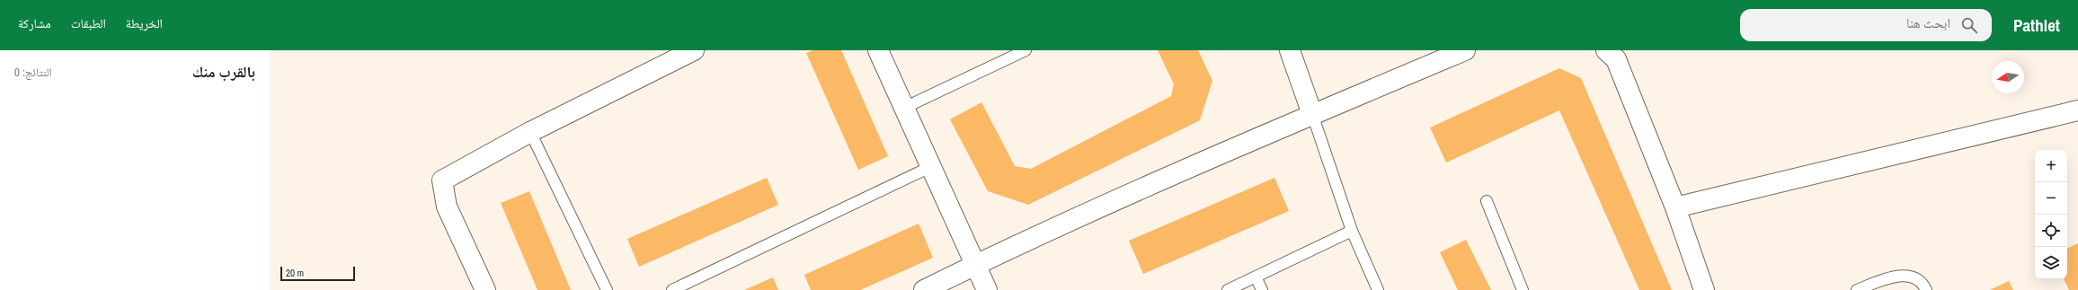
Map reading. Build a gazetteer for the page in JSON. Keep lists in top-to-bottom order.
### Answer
{
  "scale_bar": "20 m",
  "north": "left",
  "page": {
    "header": "Pathlet",
    "search": "ابحث هنا",
    "nav": ["الخريطة", "الطبقات", "مشاركة"],
    "heading": ["بالقرب منك", "النتائج: 0"],
    "map_buttons": ["+", "−"],
    "scale": "20 m"
  }
}
